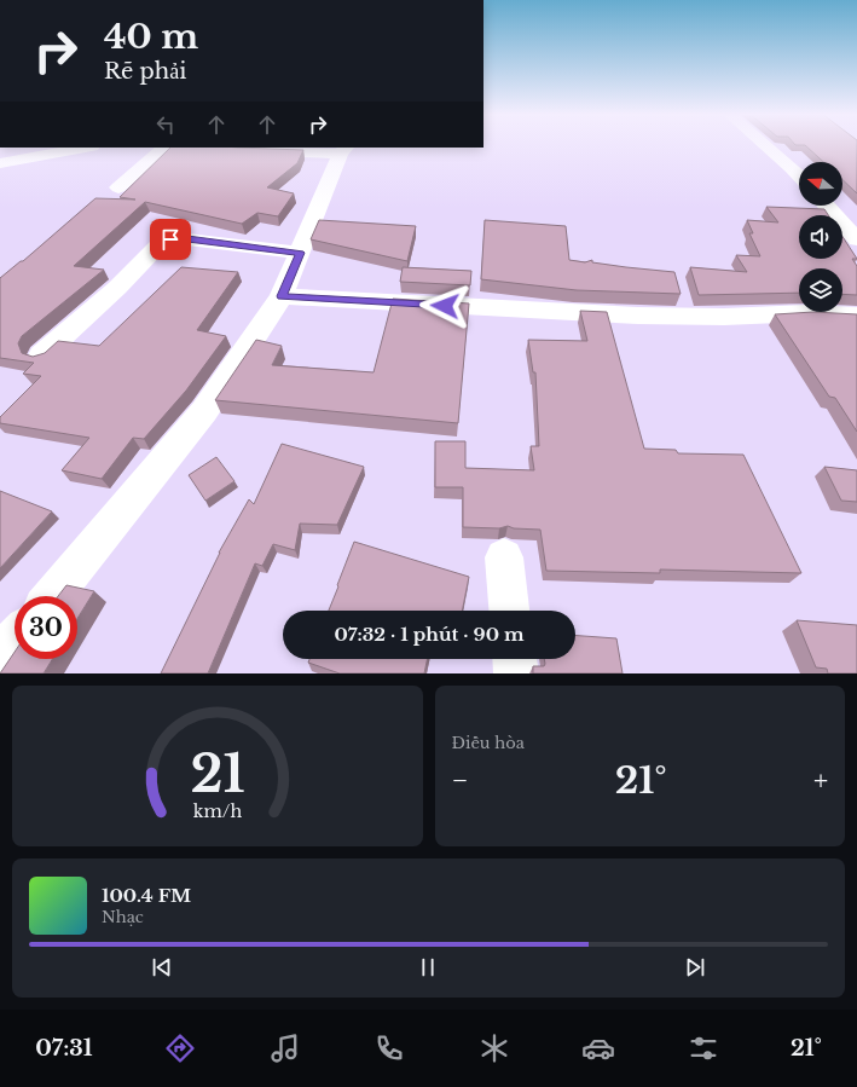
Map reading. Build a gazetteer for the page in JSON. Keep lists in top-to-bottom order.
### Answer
{
  "north": "left",
  "page": {
    "turn": ["40 m", "Rẽ phải"],
    "limit": "30",
    "trip": "07:32 · 1 phút · 90 m",
    "tile": "Điều hòa",
    "heat": ["−", "21°", "+"],
    "song": ["100.4 FM", "Nhạc"],
    "tabs": ["07:31", "21°"],
    "gauge": ["21", "km/h"]
  }
}
